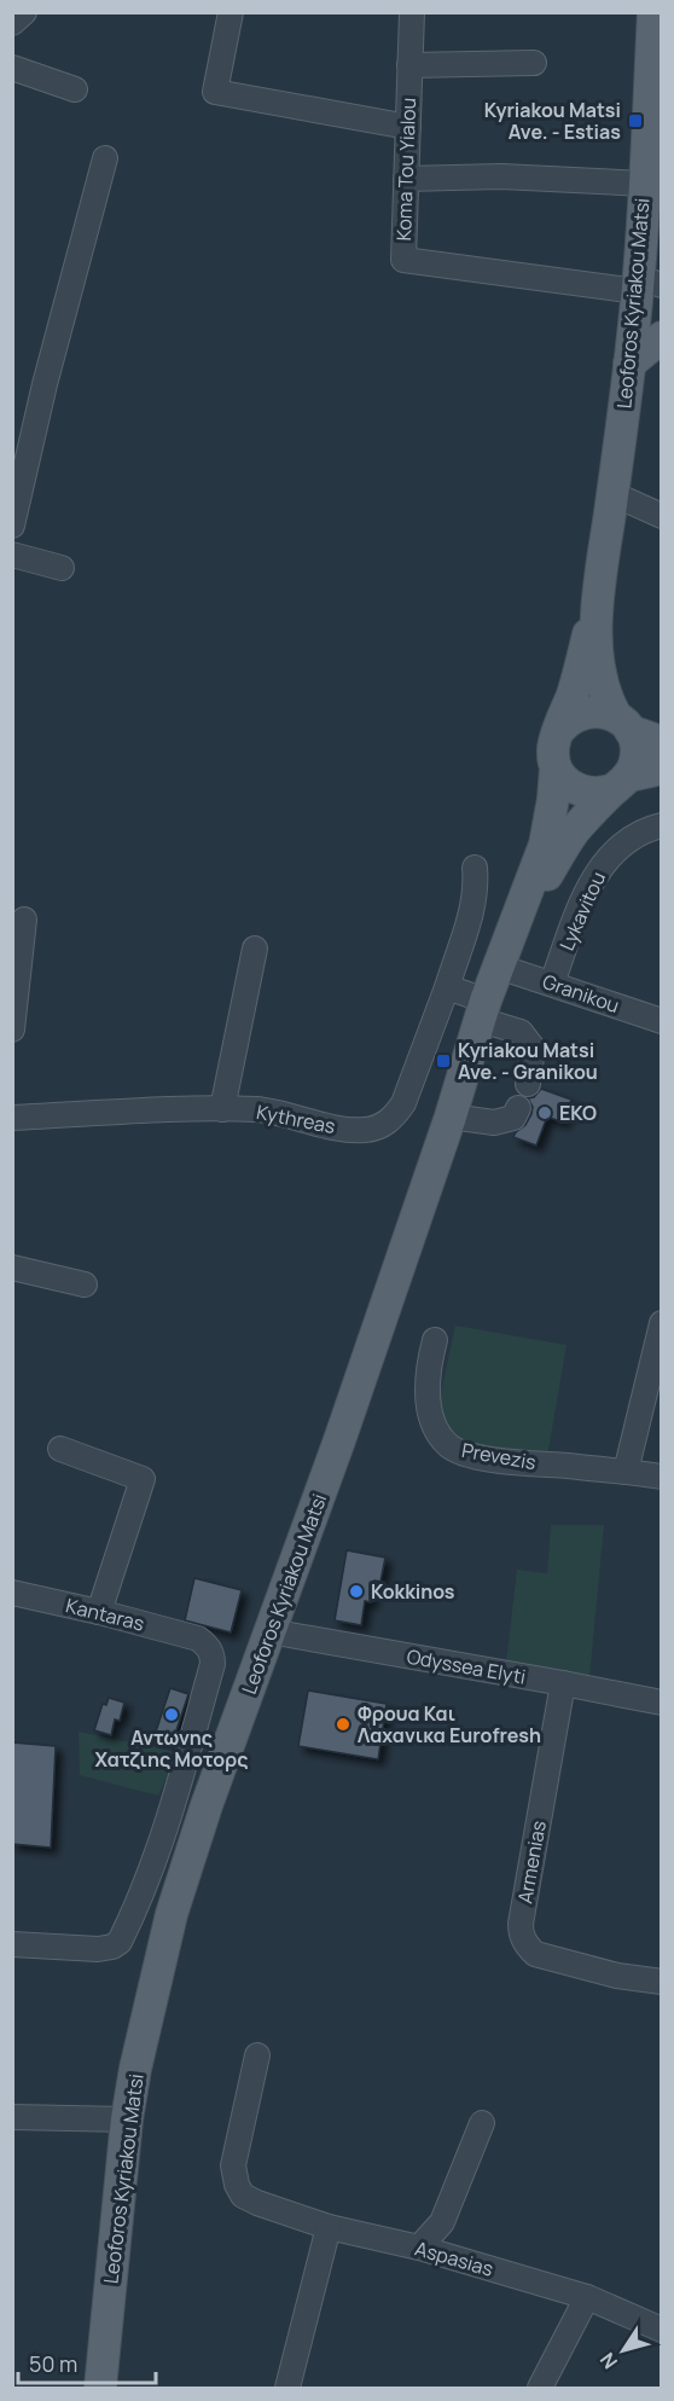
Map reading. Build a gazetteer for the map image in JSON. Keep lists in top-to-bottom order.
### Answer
{
  "streets": {
    "main road": ["Leoforos Kyriakou Matsi"],
    "street": [
      "Koma Tou Yialou",
      "Lykavitou",
      "Granikou",
      "Kythreas",
      "Prevezis",
      "Kantaras",
      "Odyssea Elyti",
      "Armenias",
      "Aspasias"
    ]
  },
  "crossings": [
    ["Koma Tou Yialou", "Leoforos Kyriakou Matsi"],
    ["Leoforos Kyriakou Matsi", "Granikou"],
    ["Leoforos Kyriakou Matsi", "Odyssea Elyti"],
    ["Lykavitou", "Granikou"],
    ["Odyssea Elyti", "Armenias"]
  ],
  "places": {
    "transit": ["Kyriakou Matsi Ave. - Estias", "Kyriakou Matsi Ave. - Granikou"],
    "other": [
      "EKO",
      "Kokkinos",
      "Αντωνης Χατζιης Μοτορς",
      "Φρουα Και Λαχανικα Eurofresh"
    ]
  },
  "scale_bar": "50 m",
  "north": "bottom left"
}
